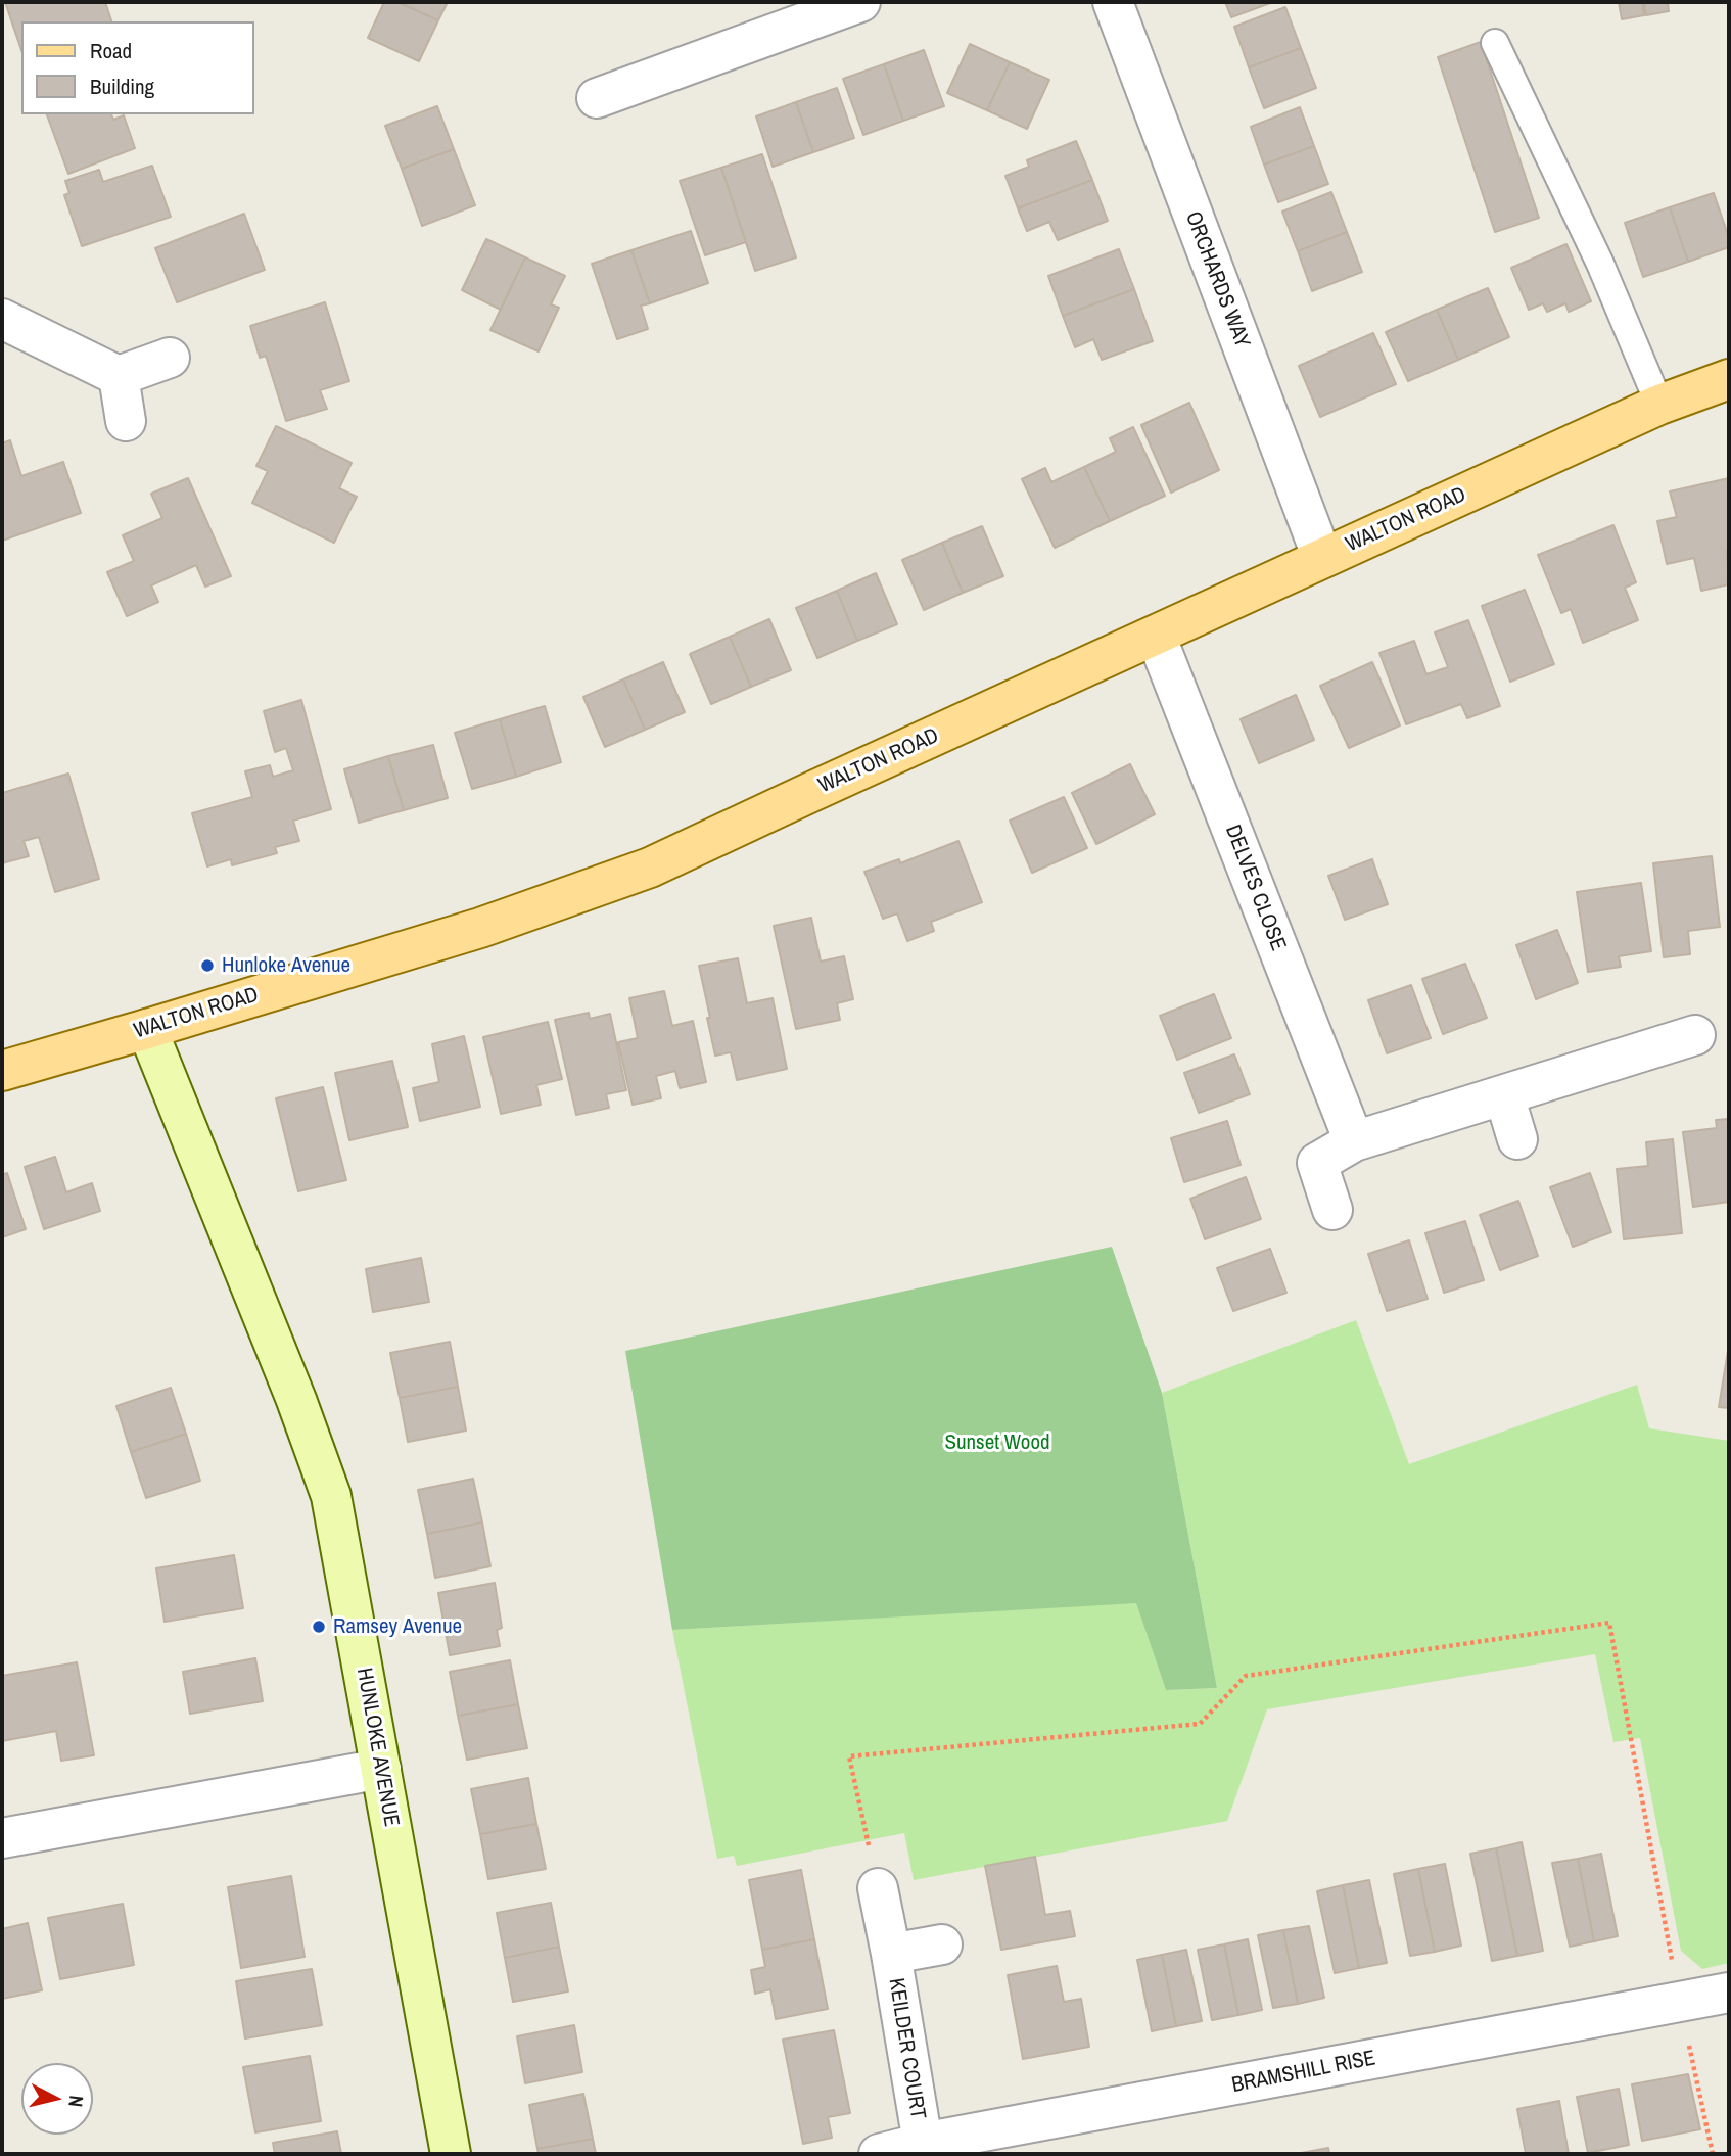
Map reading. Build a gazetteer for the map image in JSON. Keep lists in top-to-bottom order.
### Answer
{
  "streets": {
    "main road": ["WALTON ROAD"],
    "street": [
      "ORCHARDS WAY",
      "DELVES CLOSE",
      "HUNLOKE AVENUE",
      "KEILDER COURT",
      "BRAMSHILL RISE"
    ]
  },
  "crossings": [
    ["ORCHARDS WAY", "WALTON ROAD"],
    ["WALTON ROAD", "DELVES CLOSE"],
    ["WALTON ROAD", "HUNLOKE AVENUE"],
    ["KEILDER COURT", "BRAMSHILL RISE"]
  ],
  "parks": ["Sunset Wood"],
  "places": ["Hunloke Avenue", "Ramsey Avenue"],
  "legend": ["Road", "Building"],
  "north": "right"
}
